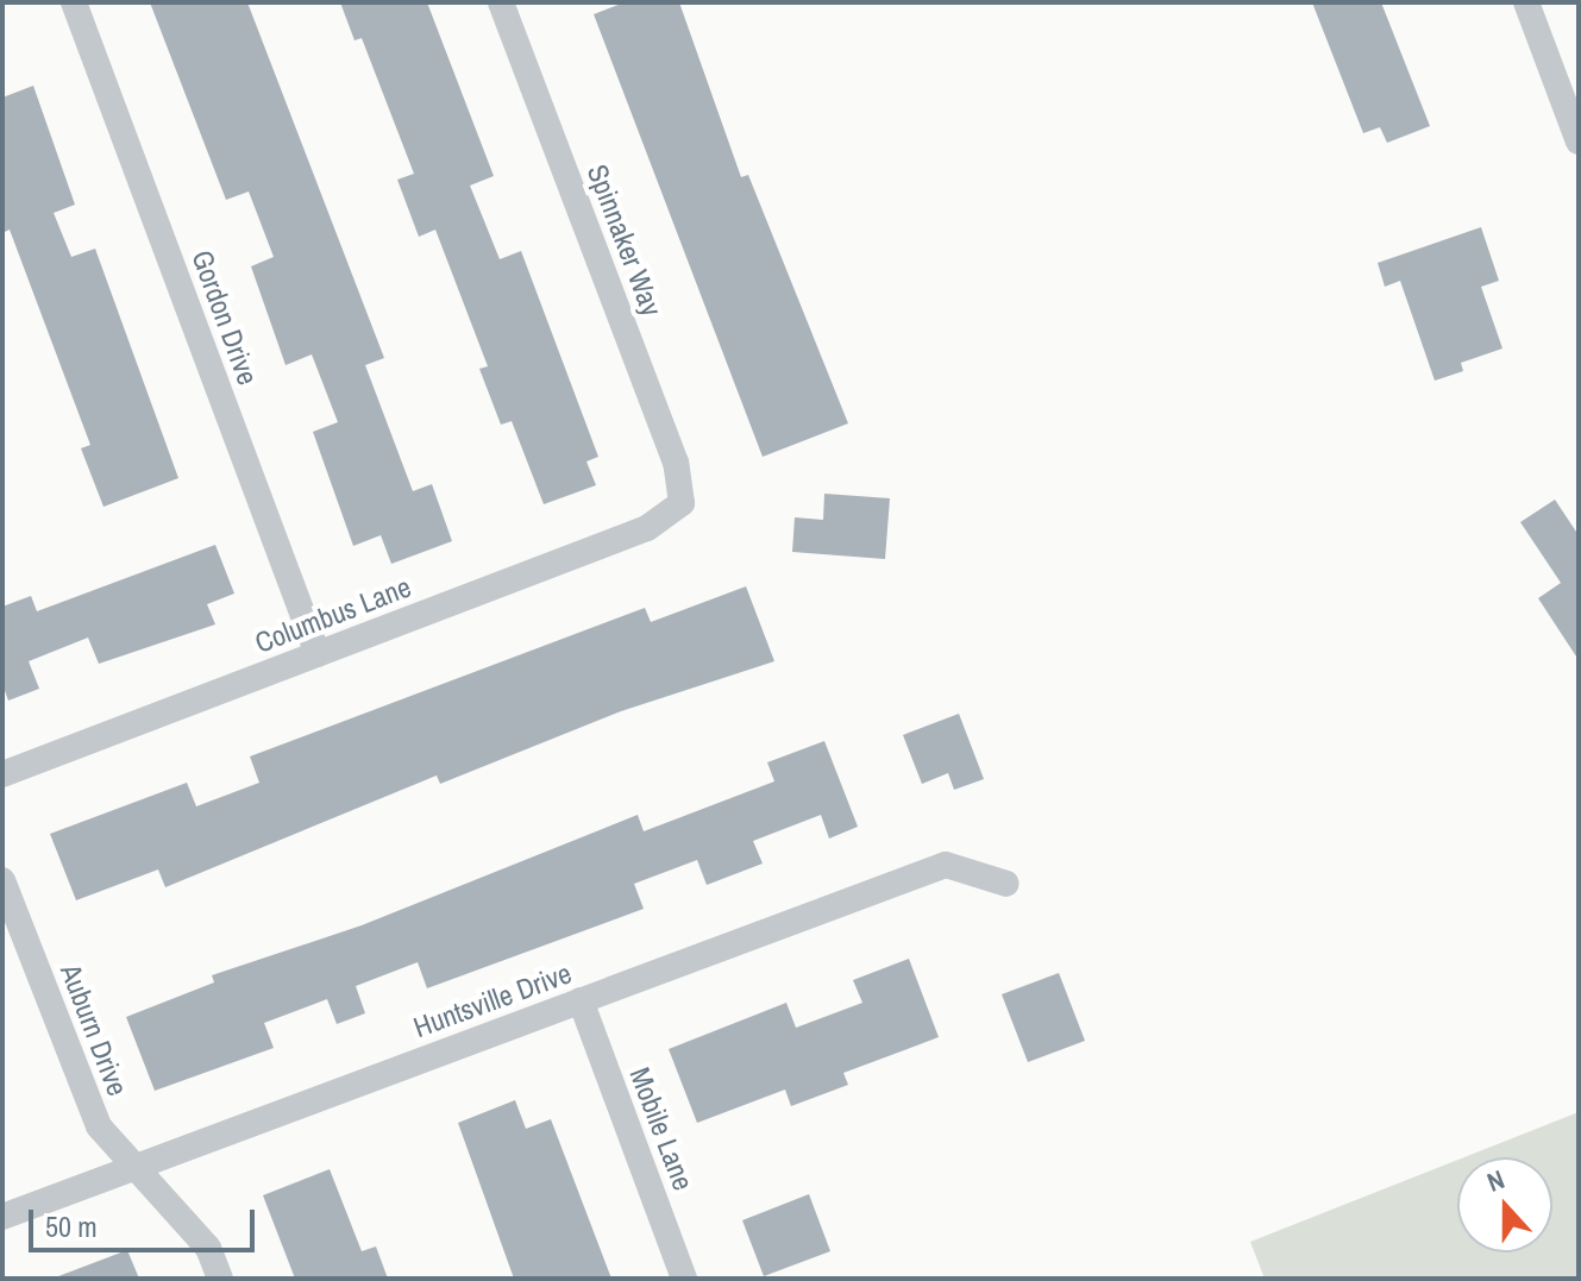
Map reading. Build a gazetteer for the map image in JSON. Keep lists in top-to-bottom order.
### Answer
{
  "streets": {
    "street": [
      "Spinnaker Way",
      "Gordon Drive",
      "Columbus Lane",
      "Huntsville Drive",
      "Auburn Drive",
      "Mobile Lane"
    ]
  },
  "crossings": [
    ["Spinnaker Way", "Columbus Lane"],
    ["Gordon Drive", "Columbus Lane"],
    ["Huntsville Drive", "Auburn Drive"],
    ["Huntsville Drive", "Mobile Lane"]
  ],
  "scale_bar": "50 m",
  "north": "top"
}
